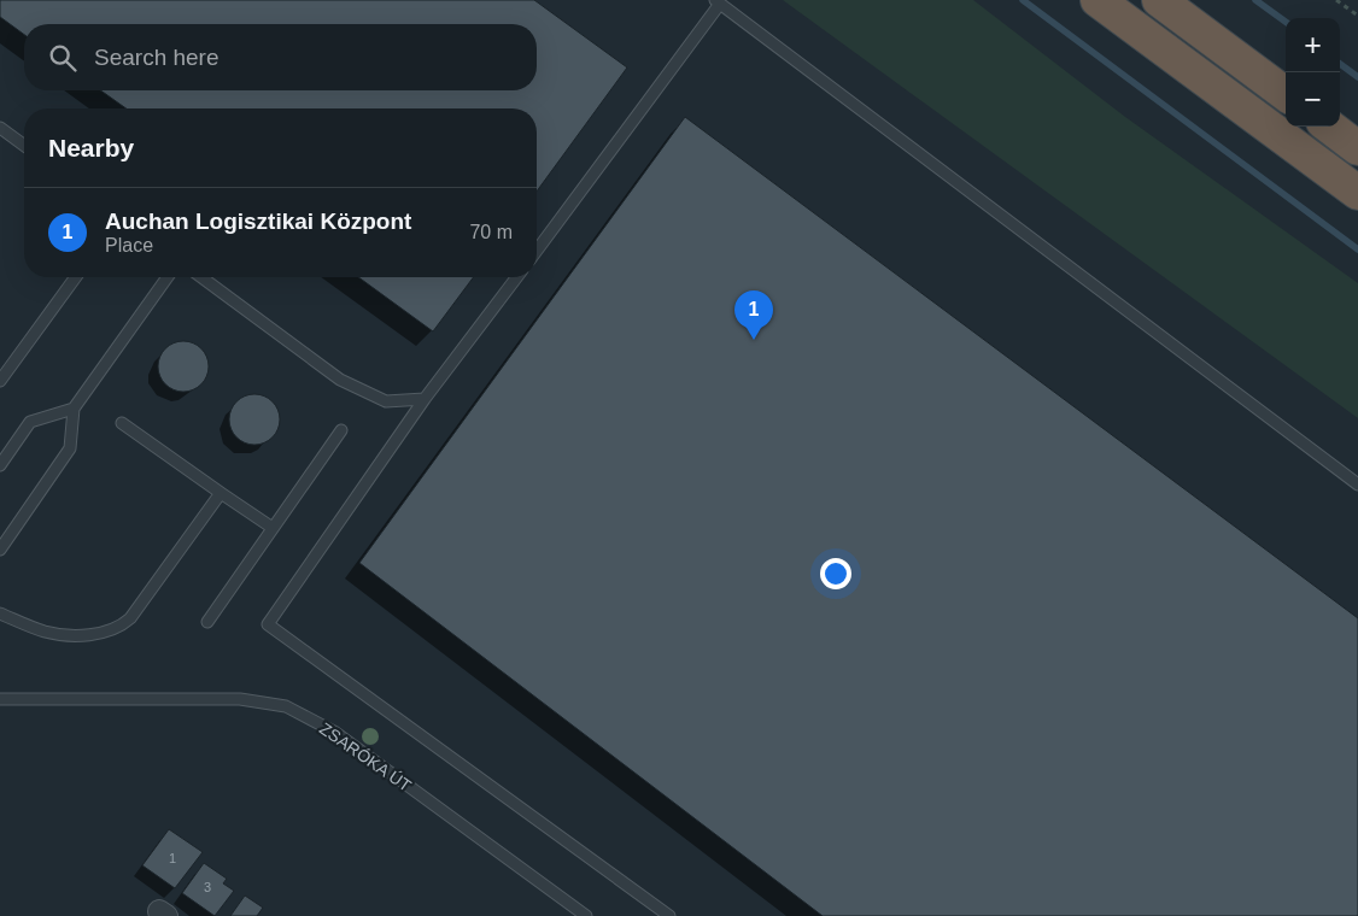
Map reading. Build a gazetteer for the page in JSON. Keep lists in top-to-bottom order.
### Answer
{
  "streets": {
    "lane": ["ZSARÓKA ÚT"]
  },
  "house_numbers": ["1", "3"],
  "page": {
    "map_buttons": ["+", "−"],
    "search": "Search here",
    "heading": "Nearby",
    "list": [
      {
        "mark": "1",
        "name": "Auchan Logisztikai Központ",
        "note": "Place",
        "value": "70 m"
      }
    ],
    "pins": "1"
  }
}
